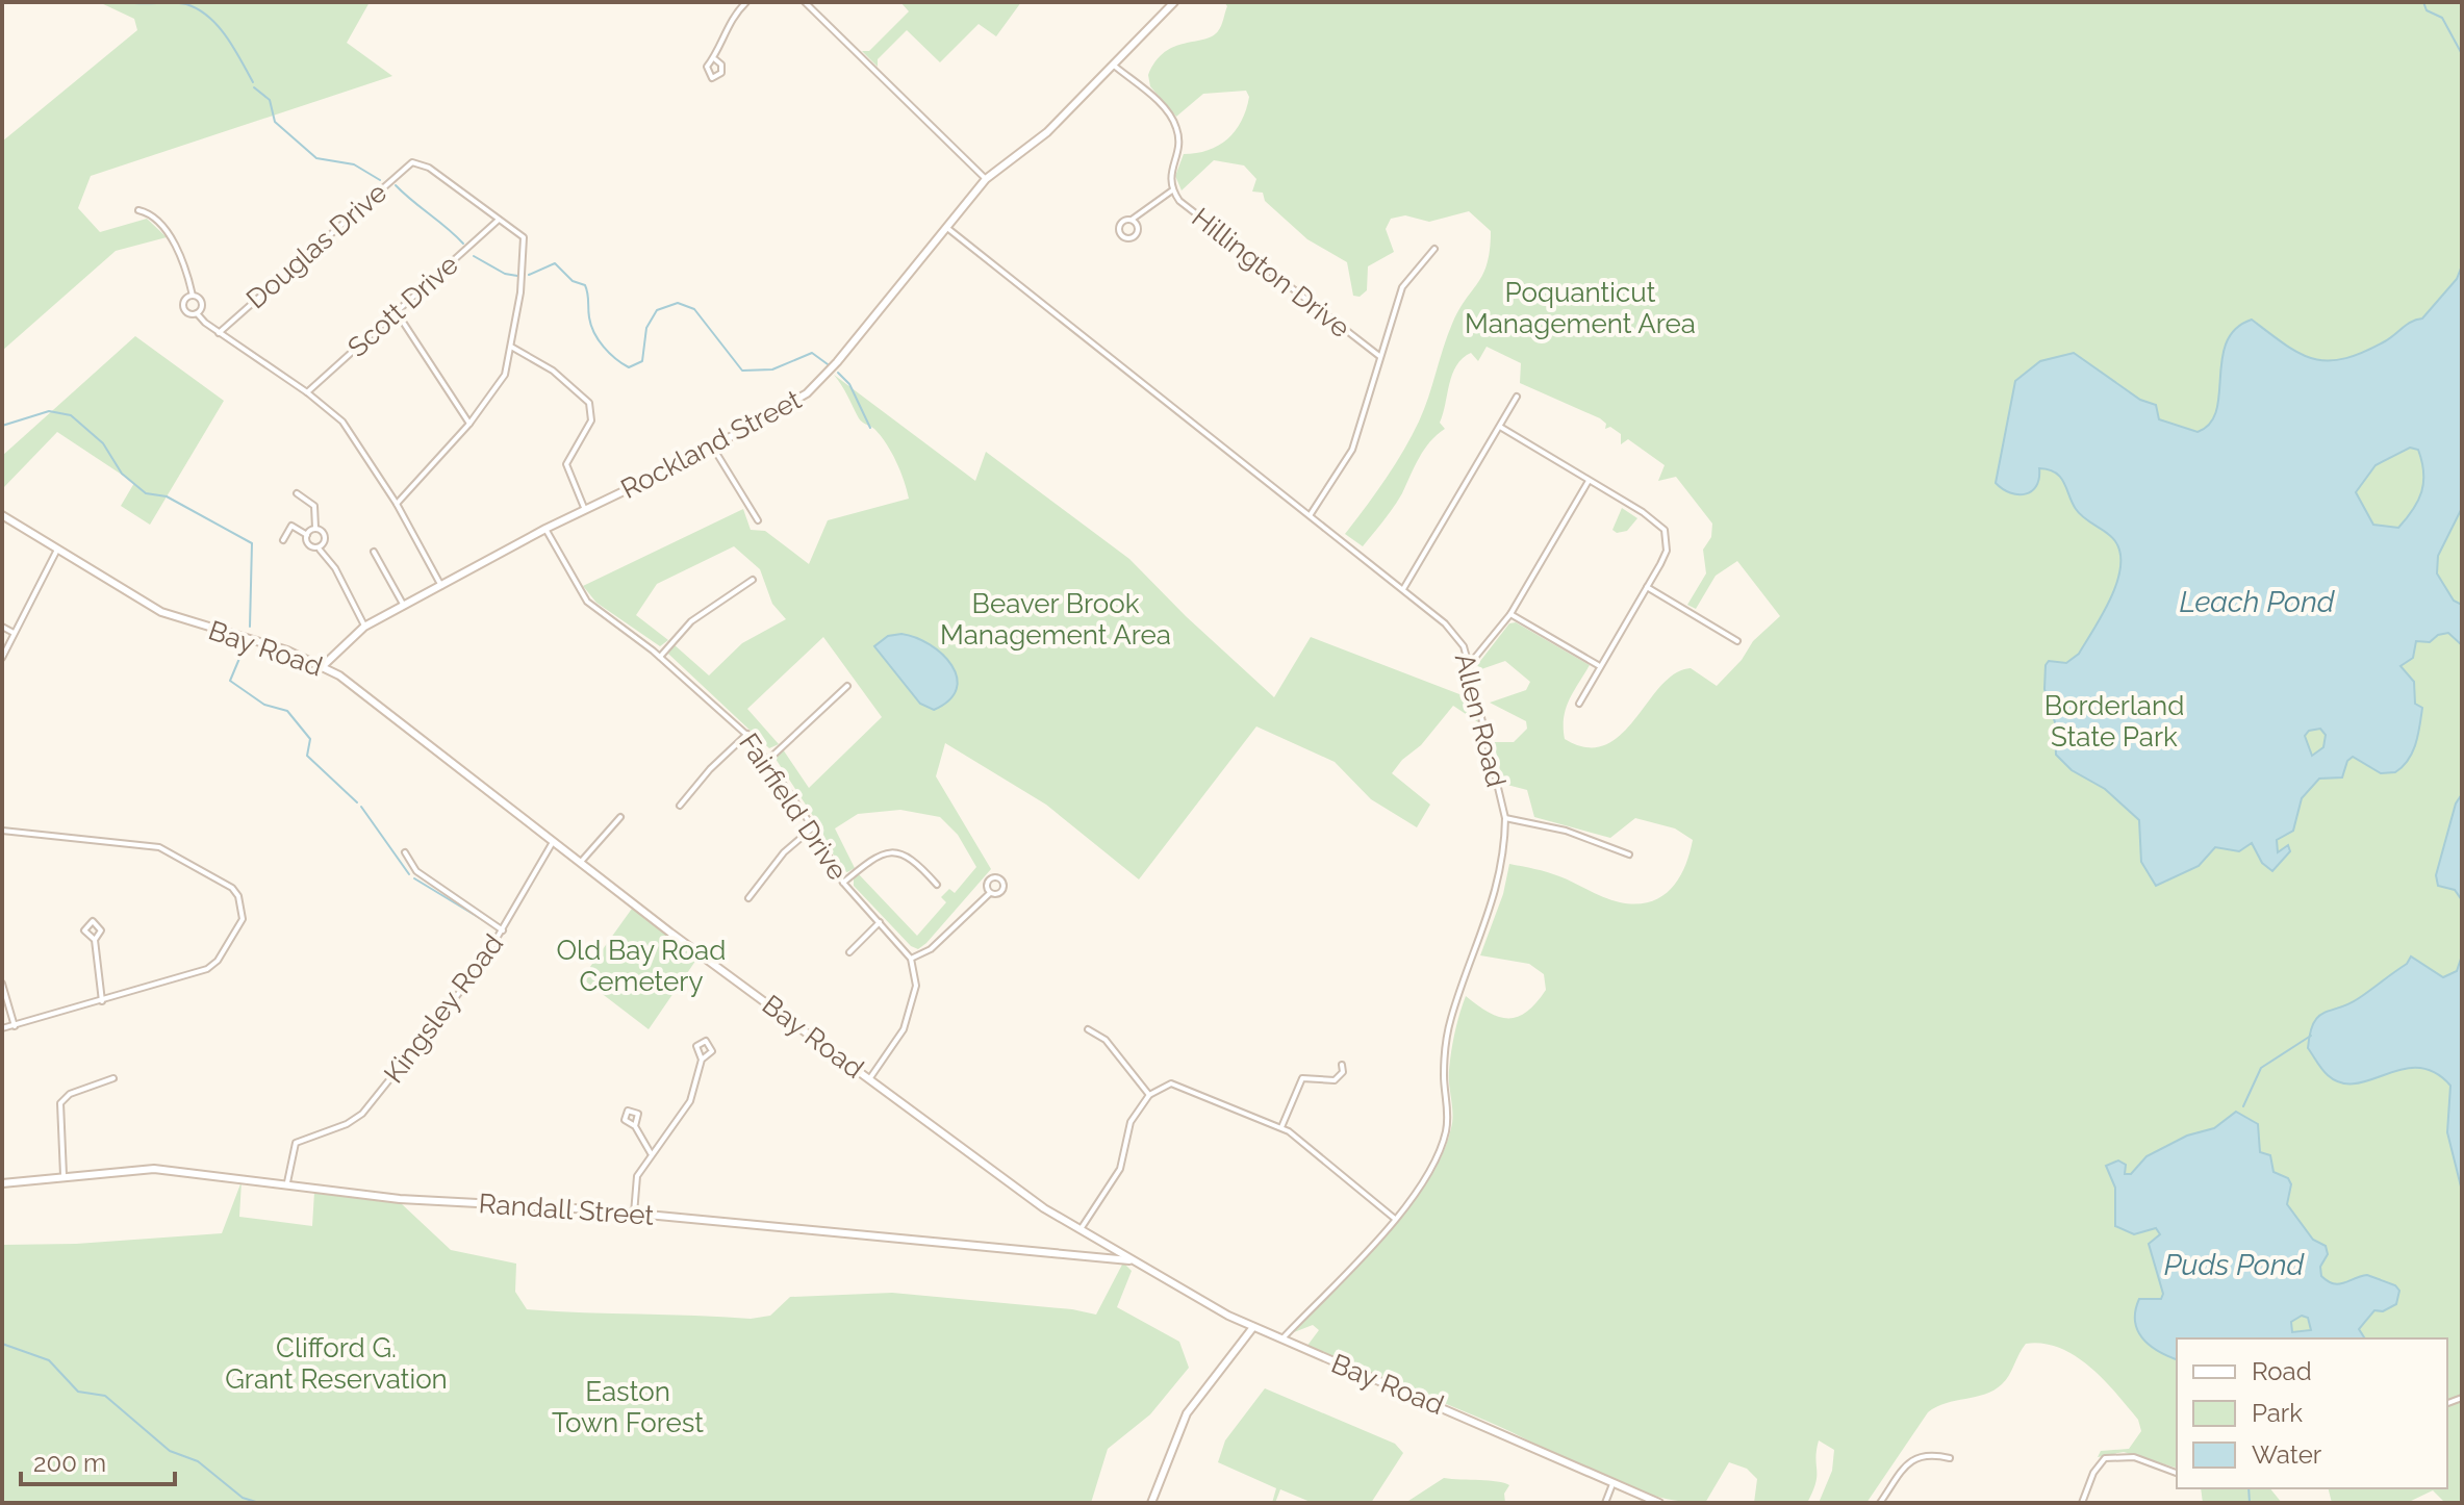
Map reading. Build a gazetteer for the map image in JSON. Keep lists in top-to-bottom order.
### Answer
{
  "streets": {
    "street": [
      "Douglas Drive",
      "Hillington Drive",
      "Scott Drive",
      "Rockland Street",
      "Bay Road",
      "Allen Road",
      "Fairfield Drive",
      "Kingsley Road",
      "Randall Street"
    ]
  },
  "crossings": [
    ["Douglas Drive", "Scott Drive"],
    ["Hillington Drive", "Rockland Street"],
    ["Rockland Street", "Bay Road"],
    ["Rockland Street", "Allen Road"],
    ["Rockland Street", "Fairfield Drive"],
    ["Bay Road", "Allen Road"],
    ["Bay Road", "Kingsley Road"],
    ["Bay Road", "Randall Street"],
    ["Kingsley Road", "Randall Street"]
  ],
  "water": ["Leach Pond", "Puds Pond"],
  "parks": [
    "Poquanticut Management Area",
    "Beaver Brook Management Area",
    "Borderland State Park",
    "Old Bay Road Cemetery",
    "Clifford G. Grant Reservation",
    "Easton Town Forest"
  ],
  "legend": ["Road", "Park", "Water"],
  "scale_bar": "200 m"
}
